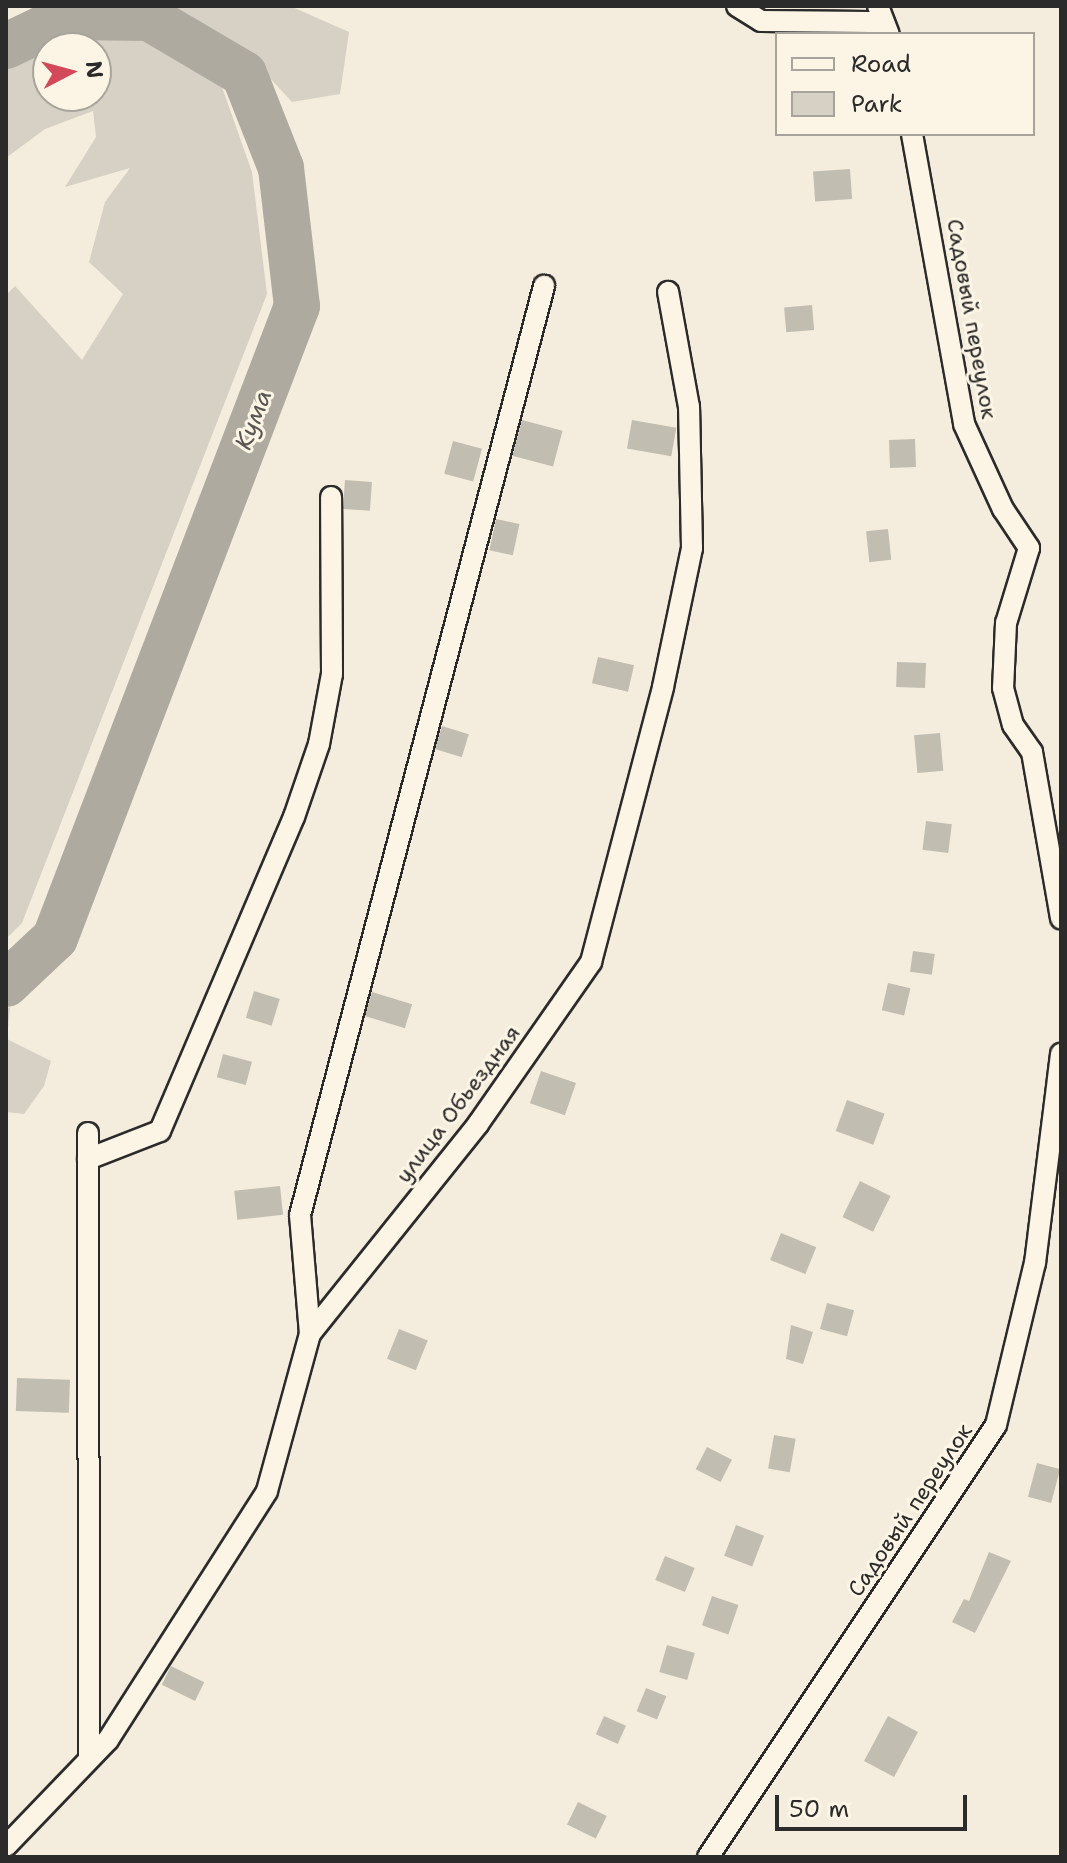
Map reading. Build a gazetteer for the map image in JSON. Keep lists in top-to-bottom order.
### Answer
{
  "streets": {
    "street": ["Садовый переулок", "улица Обьездная"]
  },
  "water": ["Кума"],
  "legend": ["Road", "Park"],
  "scale_bar": "50 m",
  "north": "right"
}
